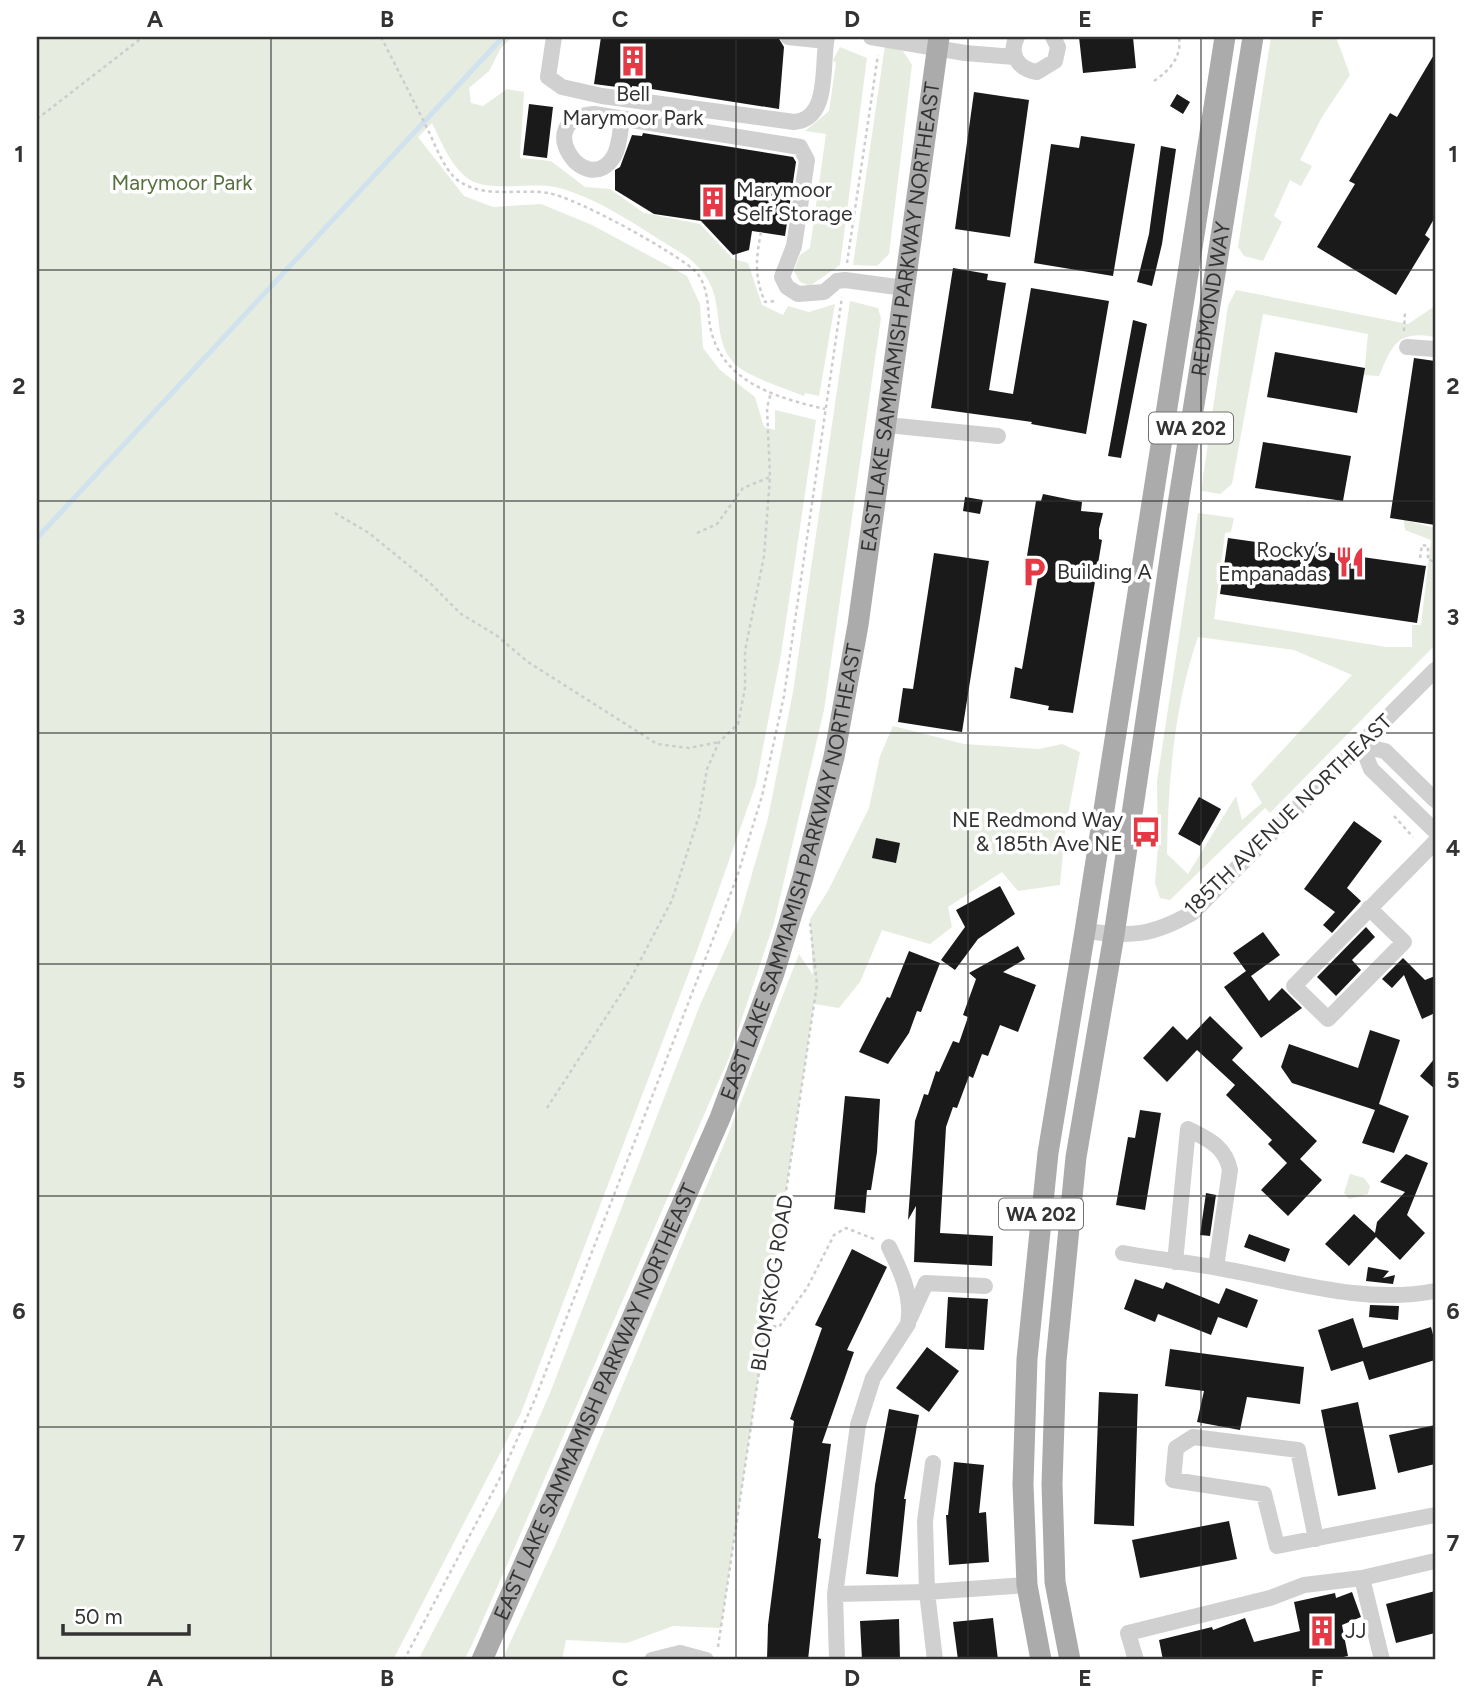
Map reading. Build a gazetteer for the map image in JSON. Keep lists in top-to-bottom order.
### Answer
{
  "streets": {
    "main road": ["REDMOND WAY", "EAST LAKE SAMMAMISH PARKWAY NORTHEAST", "WA 202"],
    "street": ["185TH AVENUE NORTHEAST"],
    "path": ["BLOMSKOG ROAD"]
  },
  "crossings": [
    ["REDMOND WAY", "WA 202"],
    ["REDMOND WAY", "185TH AVENUE NORTHEAST"],
    ["WA 202", "185TH AVENUE NORTHEAST"]
  ],
  "parks": ["Marymoor Park"],
  "places": {
    "building": ["Bell Marymoor Park", "Marymoor Self Storage", "JJ"],
    "restaurant": ["Rocky’s Empanadas"],
    "parking": ["Building A"],
    "bus stop": ["NE Redmond Way & 185th Ave NE"]
  },
  "scale_bar": "50 m",
  "grid": {
    "columns": [
      "A",
      "B",
      "C",
      "D",
      "E",
      "F"
    ],
    "rows": [
      "1",
      "2",
      "3",
      "4",
      "5",
      "6",
      "7"
    ]
  }
}
